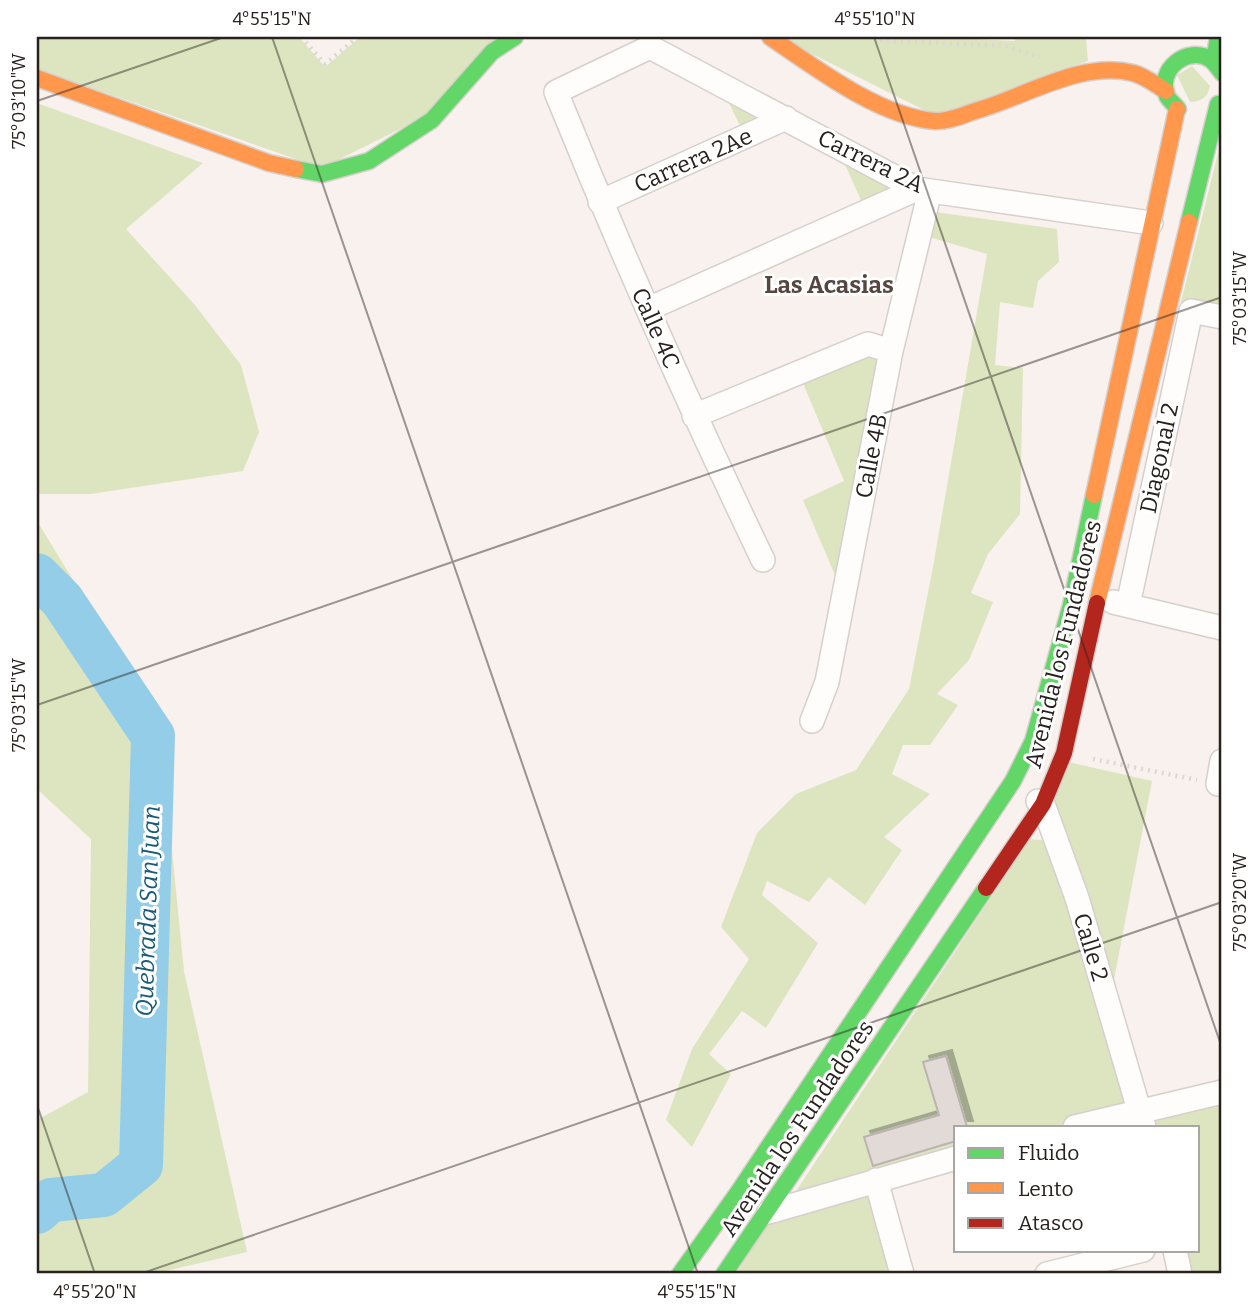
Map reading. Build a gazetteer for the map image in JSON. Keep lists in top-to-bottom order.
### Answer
{
  "streets": {
    "main road": ["Avenida los Fundadores"],
    "street": [
      "Carrera 2Ae",
      "Carrera 2A",
      "Calle 4C",
      "Calle 4B",
      "Diagonal 2",
      "Calle 2"
    ]
  },
  "crossings": [
    ["Carrera 2Ae", "Carrera 2A"],
    ["Carrera 2Ae", "Calle 4C"],
    ["Carrera 2A", "Calle 4C"],
    ["Carrera 2A", "Calle 4B"],
    ["Carrera 2A", "Avenida los Fundadores"],
    ["Avenida los Fundadores", "Calle 2"]
  ],
  "districts": ["Las Acasias"],
  "water": ["Quebrada San Juan"],
  "legend": ["Fluido", "Lento", "Atasco"],
  "coordinates": [
    "4°55'15\"N",
    "4°55'10\"N",
    "75°03'10\"W",
    "75°03'15\"W",
    "75°03'20\"W",
    "4°55'20\"N"
  ]
}
